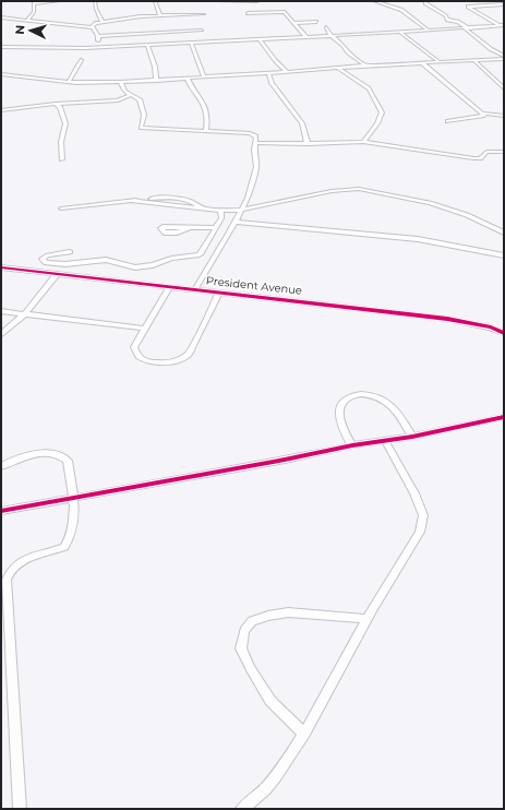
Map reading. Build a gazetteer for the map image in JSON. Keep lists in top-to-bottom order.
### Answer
{
  "streets": {
    "street": ["President Avenue"]
  },
  "north": "left"
}
